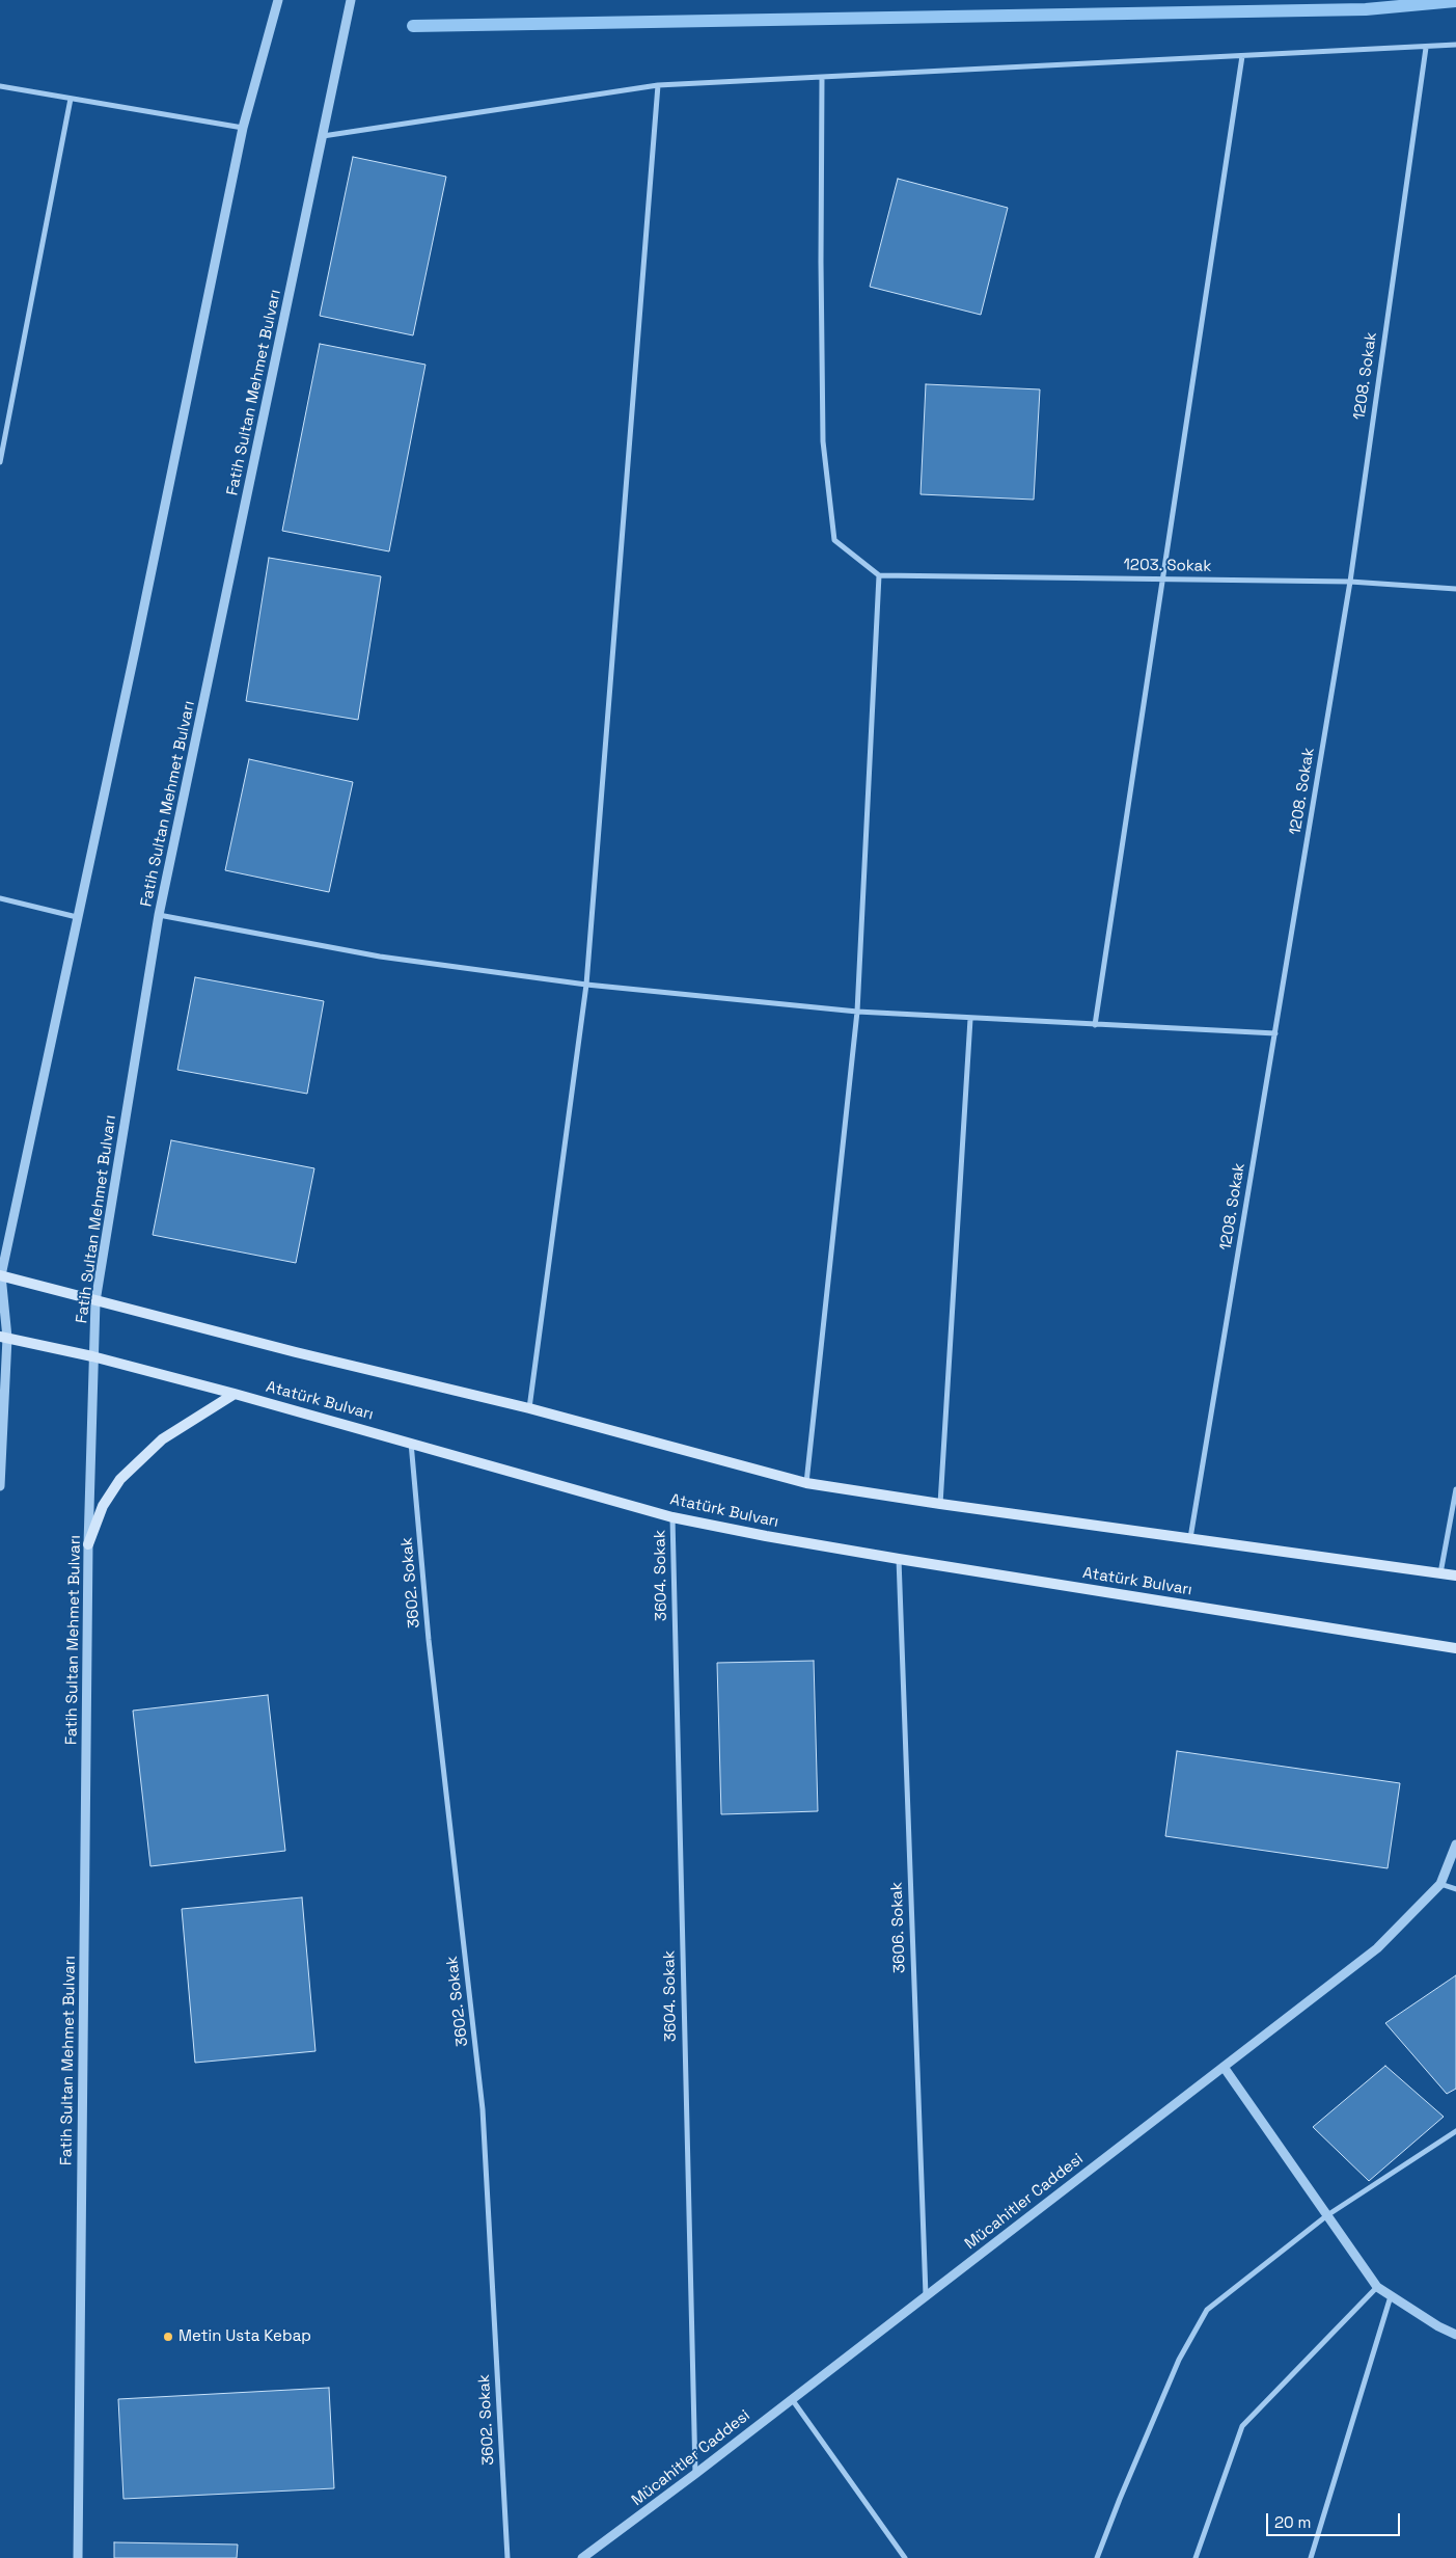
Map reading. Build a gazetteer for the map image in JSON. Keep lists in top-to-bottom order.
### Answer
{
  "streets": {
    "main road": ["Atatürk Bulvarı"],
    "street": [
      "1208. Sokak",
      "Fatih Sultan Mehmet Bulvarı",
      "1203. Sokak",
      "3604. Sokak",
      "3602. Sokak",
      "3606. Sokak",
      "Mücahitler Caddesi"
    ]
  },
  "crossings": [
    ["1208. Sokak", "1203. Sokak"],
    ["Fatih Sultan Mehmet Bulvarı", "Atatürk Bulvarı"],
    ["Atatürk Bulvarı", "3604. Sokak"],
    ["Atatürk Bulvarı", "3602. Sokak"],
    ["Atatürk Bulvarı", "3606. Sokak"],
    ["3604. Sokak", "Mücahitler Caddesi"],
    ["3606. Sokak", "Mücahitler Caddesi"]
  ],
  "places": ["Metin Usta Kebap"],
  "scale_bar": "20 m"
}
